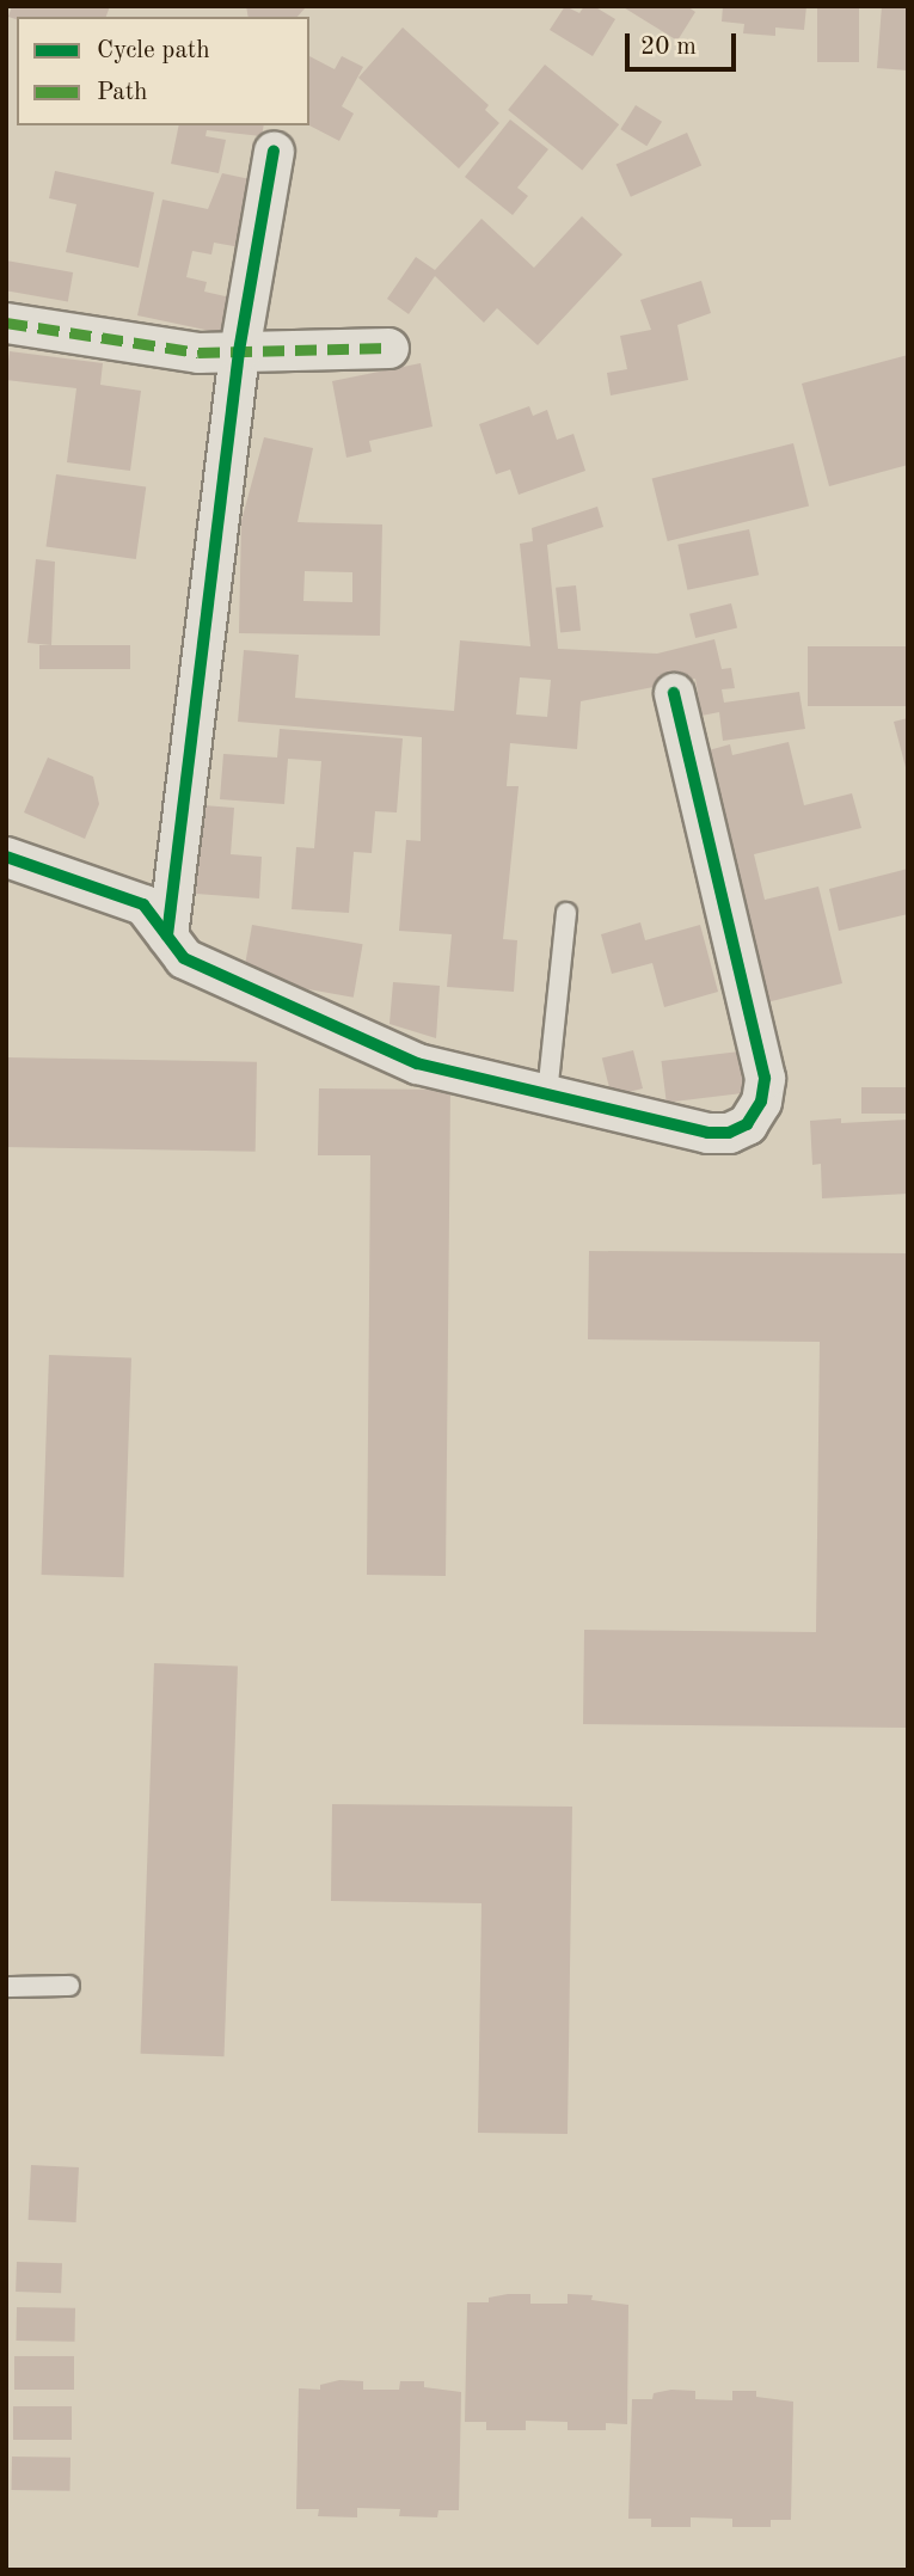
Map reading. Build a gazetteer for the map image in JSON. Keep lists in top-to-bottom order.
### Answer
{
  "legend": ["Cycle path", "Path"],
  "scale_bar": "20 m"
}
